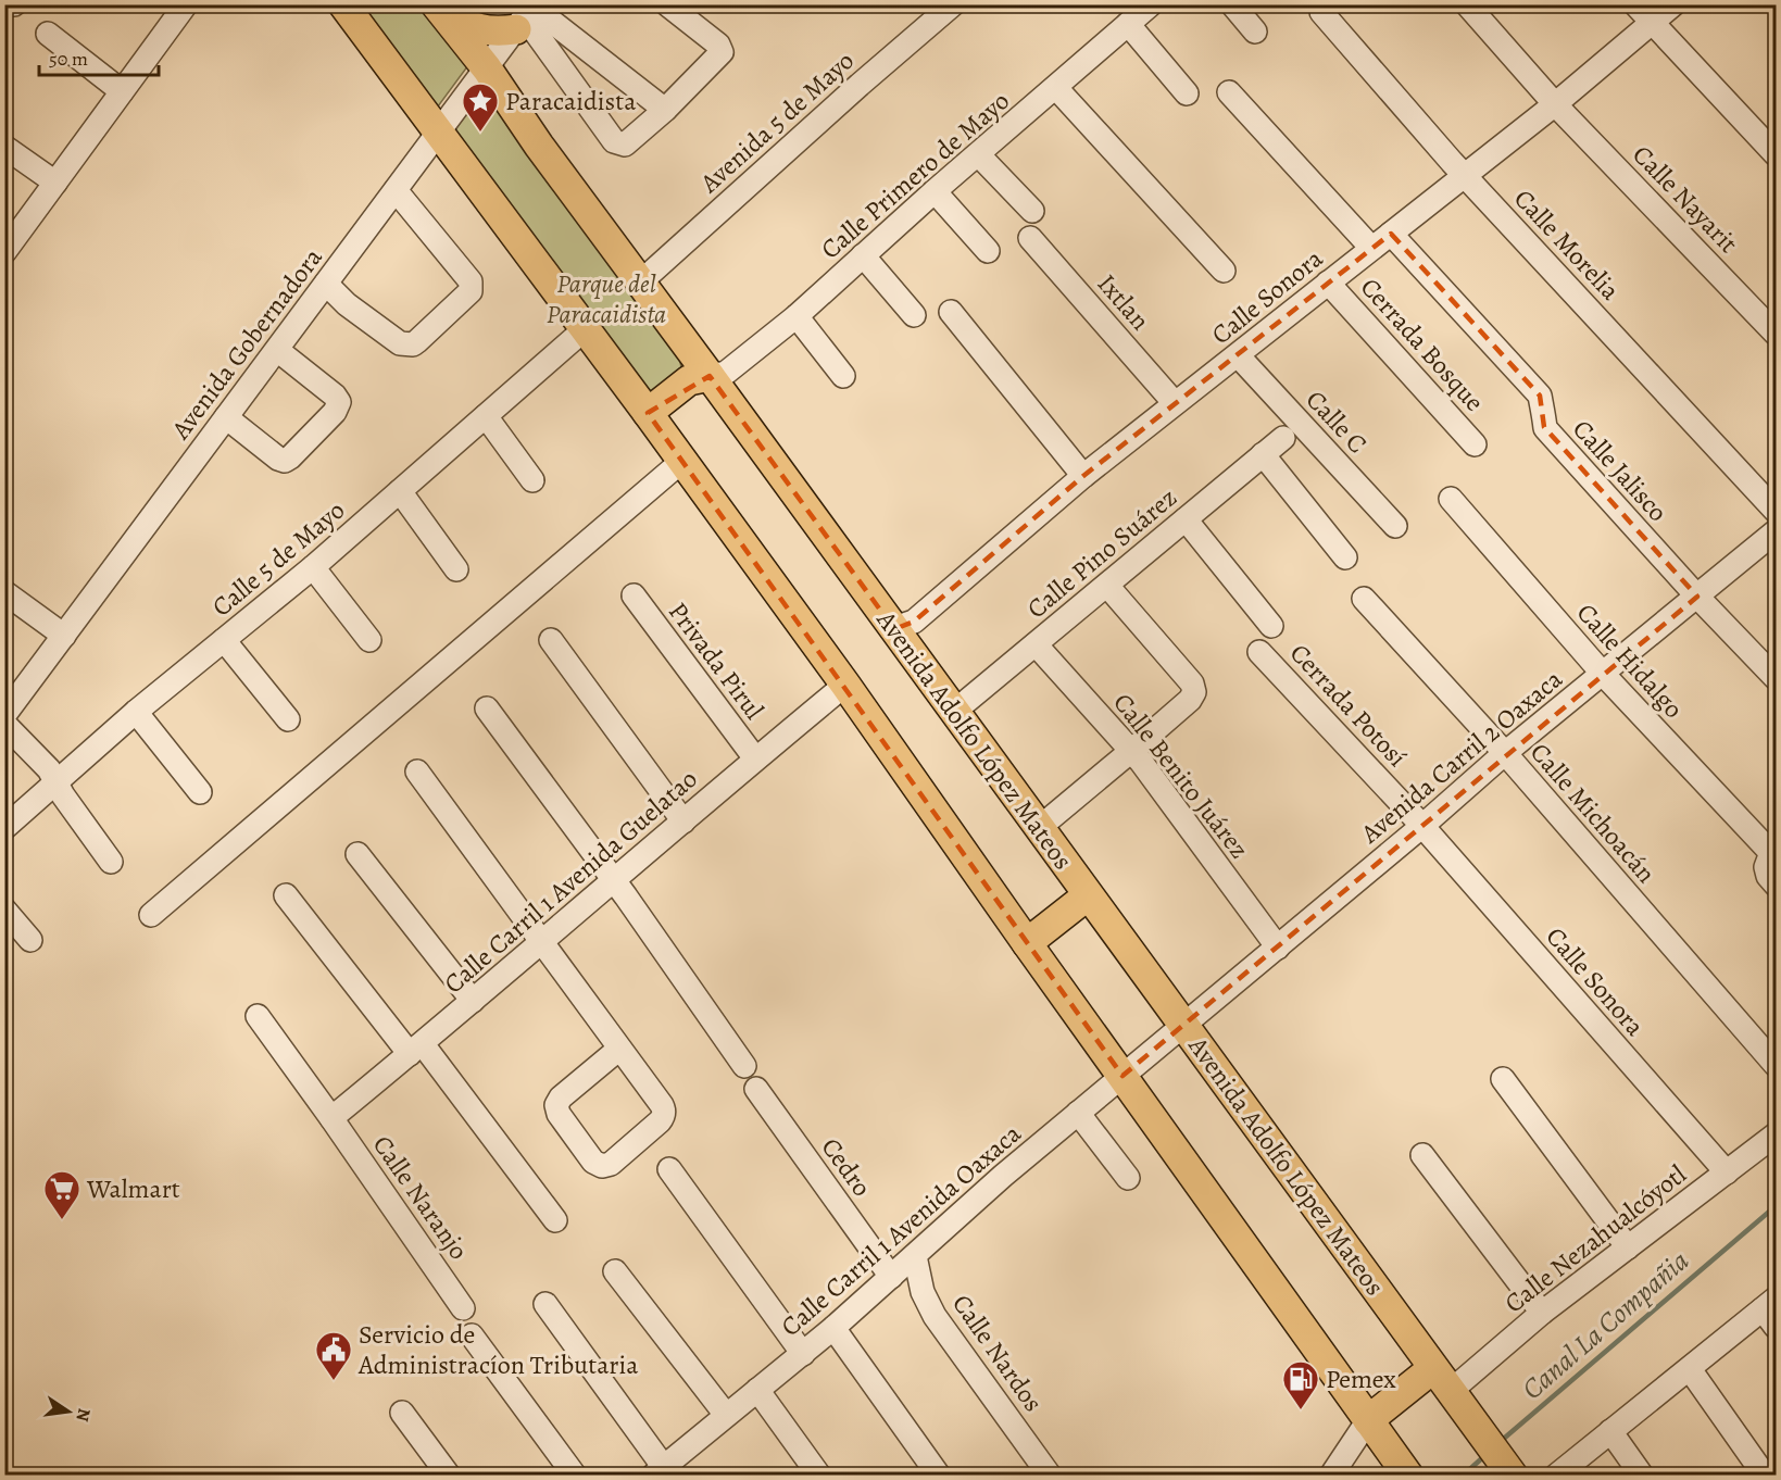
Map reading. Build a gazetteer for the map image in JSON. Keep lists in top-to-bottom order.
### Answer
{
  "streets": {
    "main road": ["Avenida Adolfo López Mateos"],
    "street": [
      "Avenida 5 de Mayo",
      "Calle Primero de Mayo",
      "Calle Nayarit",
      "Calle Morelia",
      "Calle Sonora",
      "Ixtlan",
      "Avenida Gobernadora",
      "Cerrada Bosque",
      "Calle C",
      "Calle Jalisco",
      "Calle Pino Suárez",
      "Calle 5 de Mayo",
      "Privada Pirul",
      "Calle Hidalgo",
      "Cerrada Potosí",
      "Avenida Carril 2 Oaxaca",
      "Calle Benito Juárez",
      "Calle Michoacán",
      "Calle Carril 1 Avenida Guelatao",
      "Cedro",
      "Calle Naranjo",
      "Calle Carril 1 Avenida Oaxaca",
      "Calle Nezahualcóyotl",
      "Calle Nardos"
    ]
  },
  "crossings": [
    ["Avenida 5 de Mayo", "Avenida Adolfo López Mateos"],
    ["Calle Primero de Mayo", "Avenida Adolfo López Mateos"],
    ["Calle Nayarit", "Calle Sonora"],
    ["Calle Morelia", "Calle Sonora"],
    ["Calle Sonora", "Ixtlan"],
    ["Calle Sonora", "Cerrada Bosque"],
    ["Calle Sonora", "Calle C"],
    ["Calle Sonora", "Calle Jalisco"],
    ["Calle Sonora", "Cerrada Potosí"],
    ["Calle Sonora", "Avenida Adolfo López Mateos"],
    ["Calle Sonora", "Avenida Carril 2 Oaxaca"],
    ["Calle Sonora", "Calle Nezahualcóyotl"],
    ["Avenida Gobernadora", "Avenida Adolfo López Mateos"],
    ["Calle Jalisco", "Avenida Carril 2 Oaxaca"],
    ["Calle Pino Suárez", "Avenida Adolfo López Mateos"],
    ["Calle Pino Suárez", "Calle Benito Juárez"],
    ["Privada Pirul", "Calle Carril 1 Avenida Guelatao"],
    ["Calle Hidalgo", "Avenida Carril 2 Oaxaca"],
    ["Cerrada Potosí", "Avenida Carril 2 Oaxaca"],
    ["Avenida Adolfo López Mateos", "Avenida Carril 2 Oaxaca"],
    ["Avenida Adolfo López Mateos", "Calle Carril 1 Avenida Oaxaca"],
    ["Avenida Adolfo López Mateos", "Calle Nezahualcóyotl"],
    ["Avenida Carril 2 Oaxaca", "Calle Benito Juárez"],
    ["Avenida Carril 2 Oaxaca", "Calle Michoacán"],
    ["Avenida Carril 2 Oaxaca", "Calle Carril 1 Avenida Oaxaca"],
    ["Calle Carril 1 Avenida Guelatao", "Calle Naranjo"],
    ["Cedro", "Calle Carril 1 Avenida Oaxaca"],
    ["Calle Carril 1 Avenida Oaxaca", "Calle Nardos"]
  ],
  "water": ["Canal La Compañia"],
  "parks": ["Parque del Paracaidista"],
  "places": {
    "place": ["Paracaidista"],
    "supermarket": ["Walmart"],
    "public building": ["Servicio de Administracíon Tributaria"],
    "fuel station": ["Pemex"]
  },
  "scale_bar": "50 m",
  "north": "right"
}
